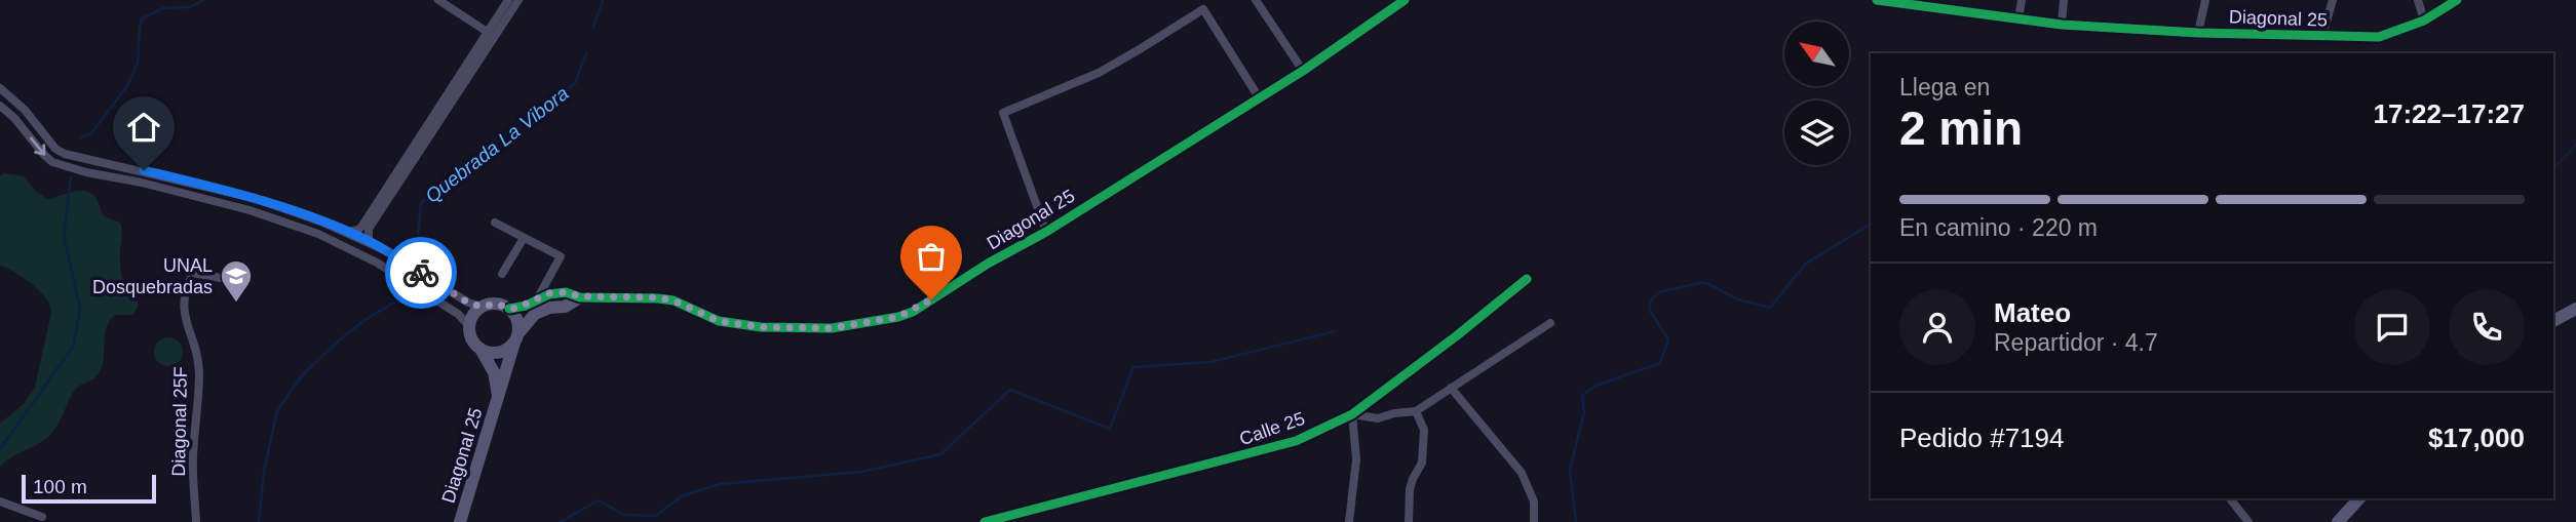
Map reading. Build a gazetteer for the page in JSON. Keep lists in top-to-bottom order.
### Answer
{
  "streets": {
    "street": ["Diagonal 25", "Diagonal 25F", "Calle 25"]
  },
  "water": ["Quebrada La Vibora"],
  "places": {
    "school or university": ["UNAL Dosquebradas"]
  },
  "scale_bar": "100 m",
  "north": "top left",
  "page": {
    "heading": ["2 min", "Llega en", "17:22–17:27"],
    "panel": [
      "Mateo",
      "Repartidor · 4.7",
      "Pedido #7194",
      "$17,000"
    ],
    "bar": "En camino · 220 m",
    "scale": "100 m"
  }
}
